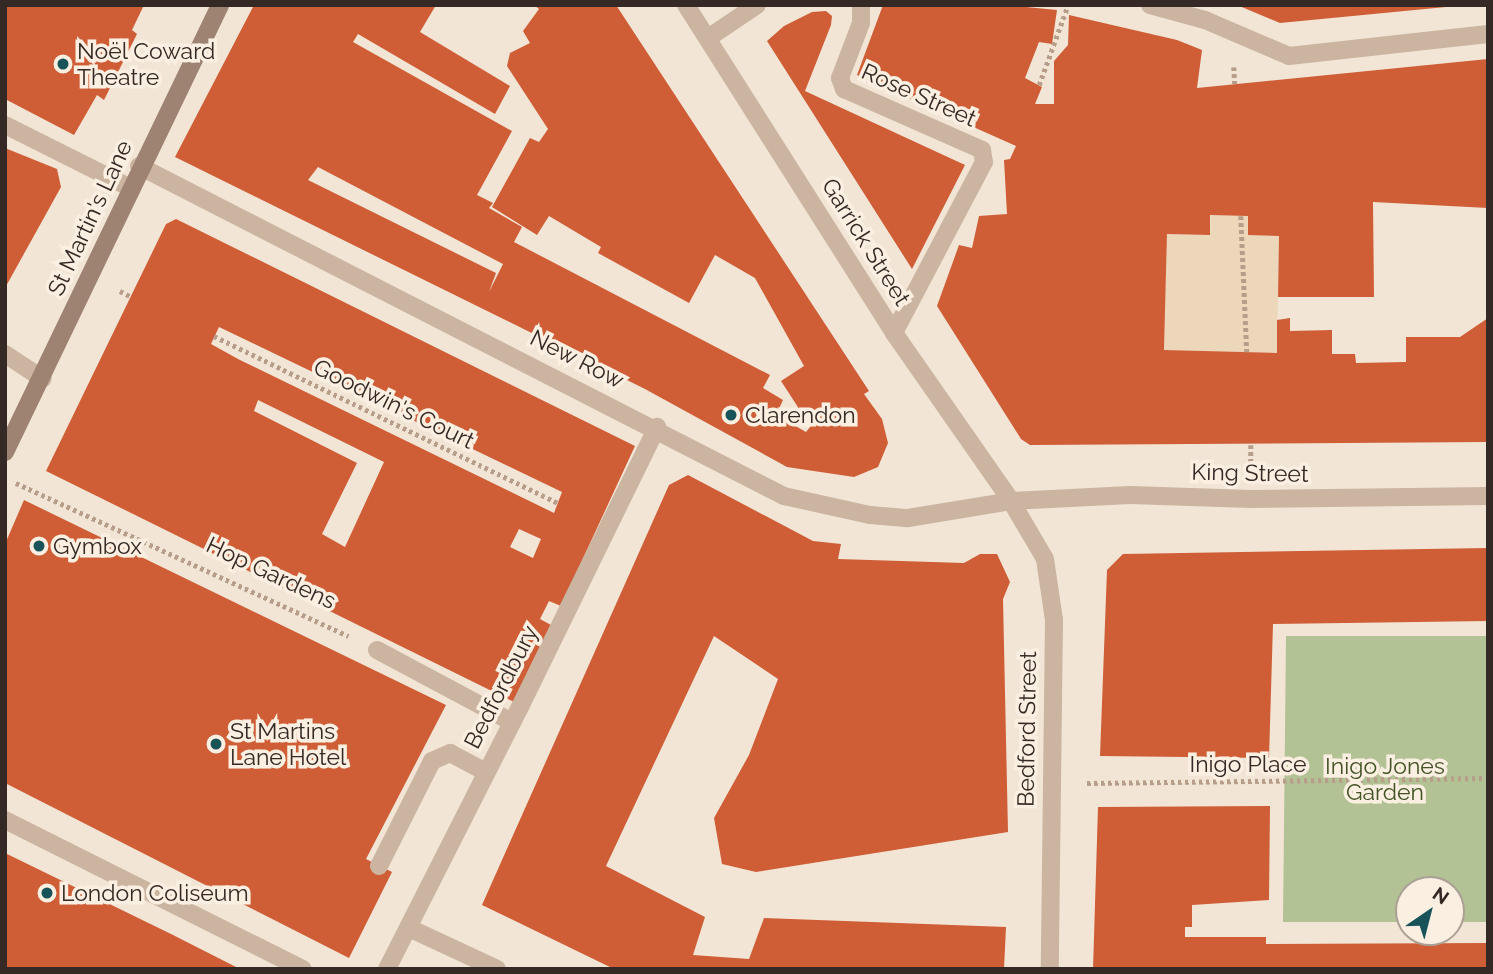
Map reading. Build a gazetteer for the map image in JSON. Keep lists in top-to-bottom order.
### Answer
{
  "streets": {
    "main road": ["St Martin's Lane"],
    "street": [
      "Rose Street",
      "Garrick Street",
      "New Row",
      "King Street",
      "Bedfordbury",
      "Bedford Street"
    ],
    "path": ["Goodwin's Court", "Hop Gardens", "Inigo Place"]
  },
  "crossings": [
    ["Rose Street", "Garrick Street"],
    ["St Martin's Lane", "New Row"],
    ["Garrick Street", "New Row"],
    ["Garrick Street", "King Street"],
    ["Garrick Street", "Bedford Street"],
    ["New Row", "King Street"],
    ["New Row", "Bedfordbury"],
    ["New Row", "Bedford Street"],
    ["King Street", "Bedford Street"],
    ["Bedford Street", "Inigo Place"]
  ],
  "parks": ["Inigo Jones Garden"],
  "places": [
    "Noël Coward Theatre",
    "Clarendon",
    "Gymbox",
    "St Martins Lane Hotel",
    "London Coliseum"
  ],
  "north": "top right"
}
